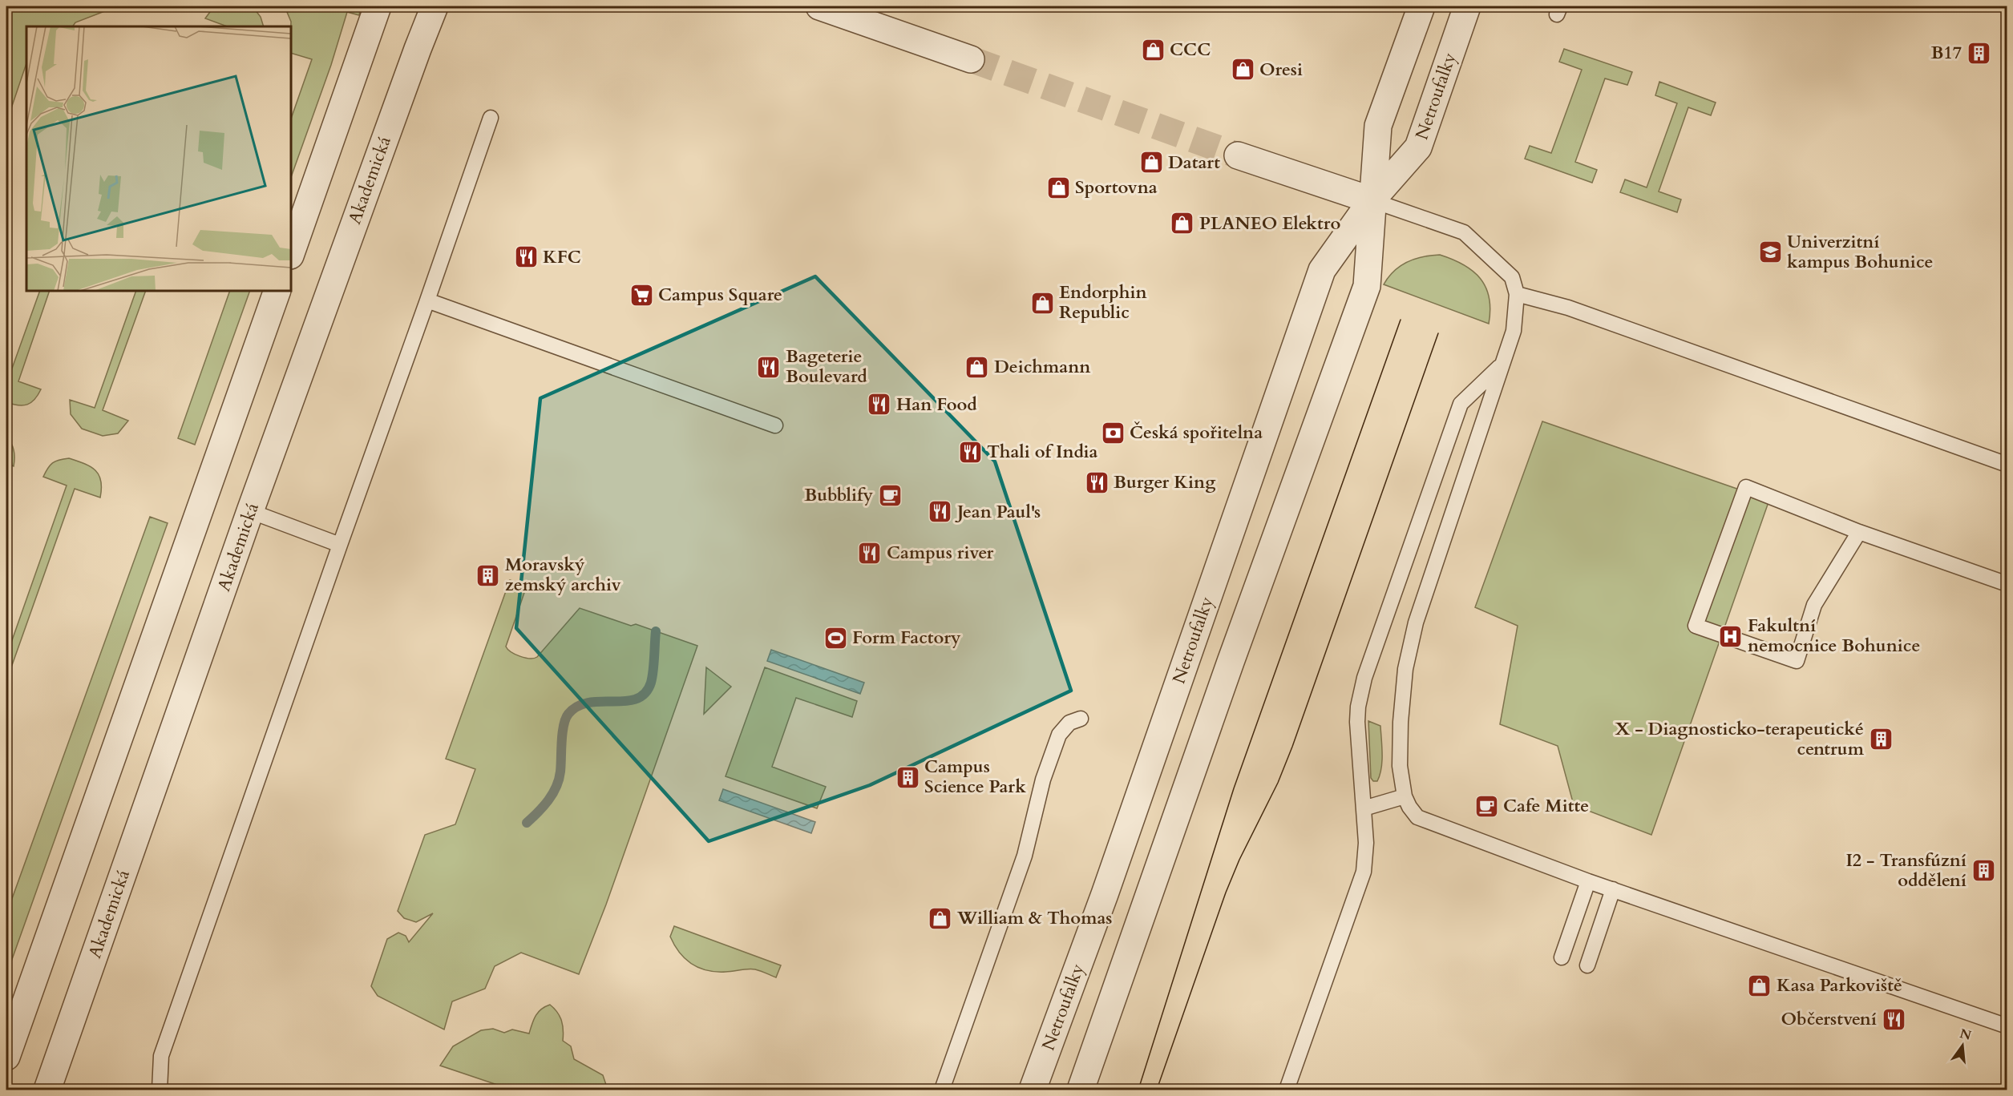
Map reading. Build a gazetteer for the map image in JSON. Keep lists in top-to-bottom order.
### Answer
{
  "streets": {
    "street": ["Netroufalky", "Akademická"]
  },
  "places": {
    "shop": [
      "CCC",
      "Oresi",
      "Datart",
      "Sportovna",
      "PLANEO Elektro",
      "Endorphin Republic",
      "Deichmann",
      "William & Thomas",
      "Kasa Parkoviště"
    ],
    "building": [
      "B17",
      "Moravský zemský archiv",
      "X - Diagnosticko-terapeutické centrum",
      "Campus Science Park",
      "I2 - Transfúzní oddělení"
    ],
    "school or university": ["Univerzitní kampus Bohunice"],
    "restaurant": [
      "KFC",
      "Bageterie Boulevard",
      "Han Food",
      "Thali of India",
      "Burger King",
      "Jean Paul's",
      "Campus river",
      "Občerstvení"
    ],
    "supermarket": ["Campus Square"],
    "bank": ["Česká spořitelna"],
    "cafe": ["Bubblify", "Cafe Mitte"],
    "hospital": ["Fakultní nemocnice Bohunice"],
    "sports": ["Form Factory"]
  },
  "north": "top"
}
